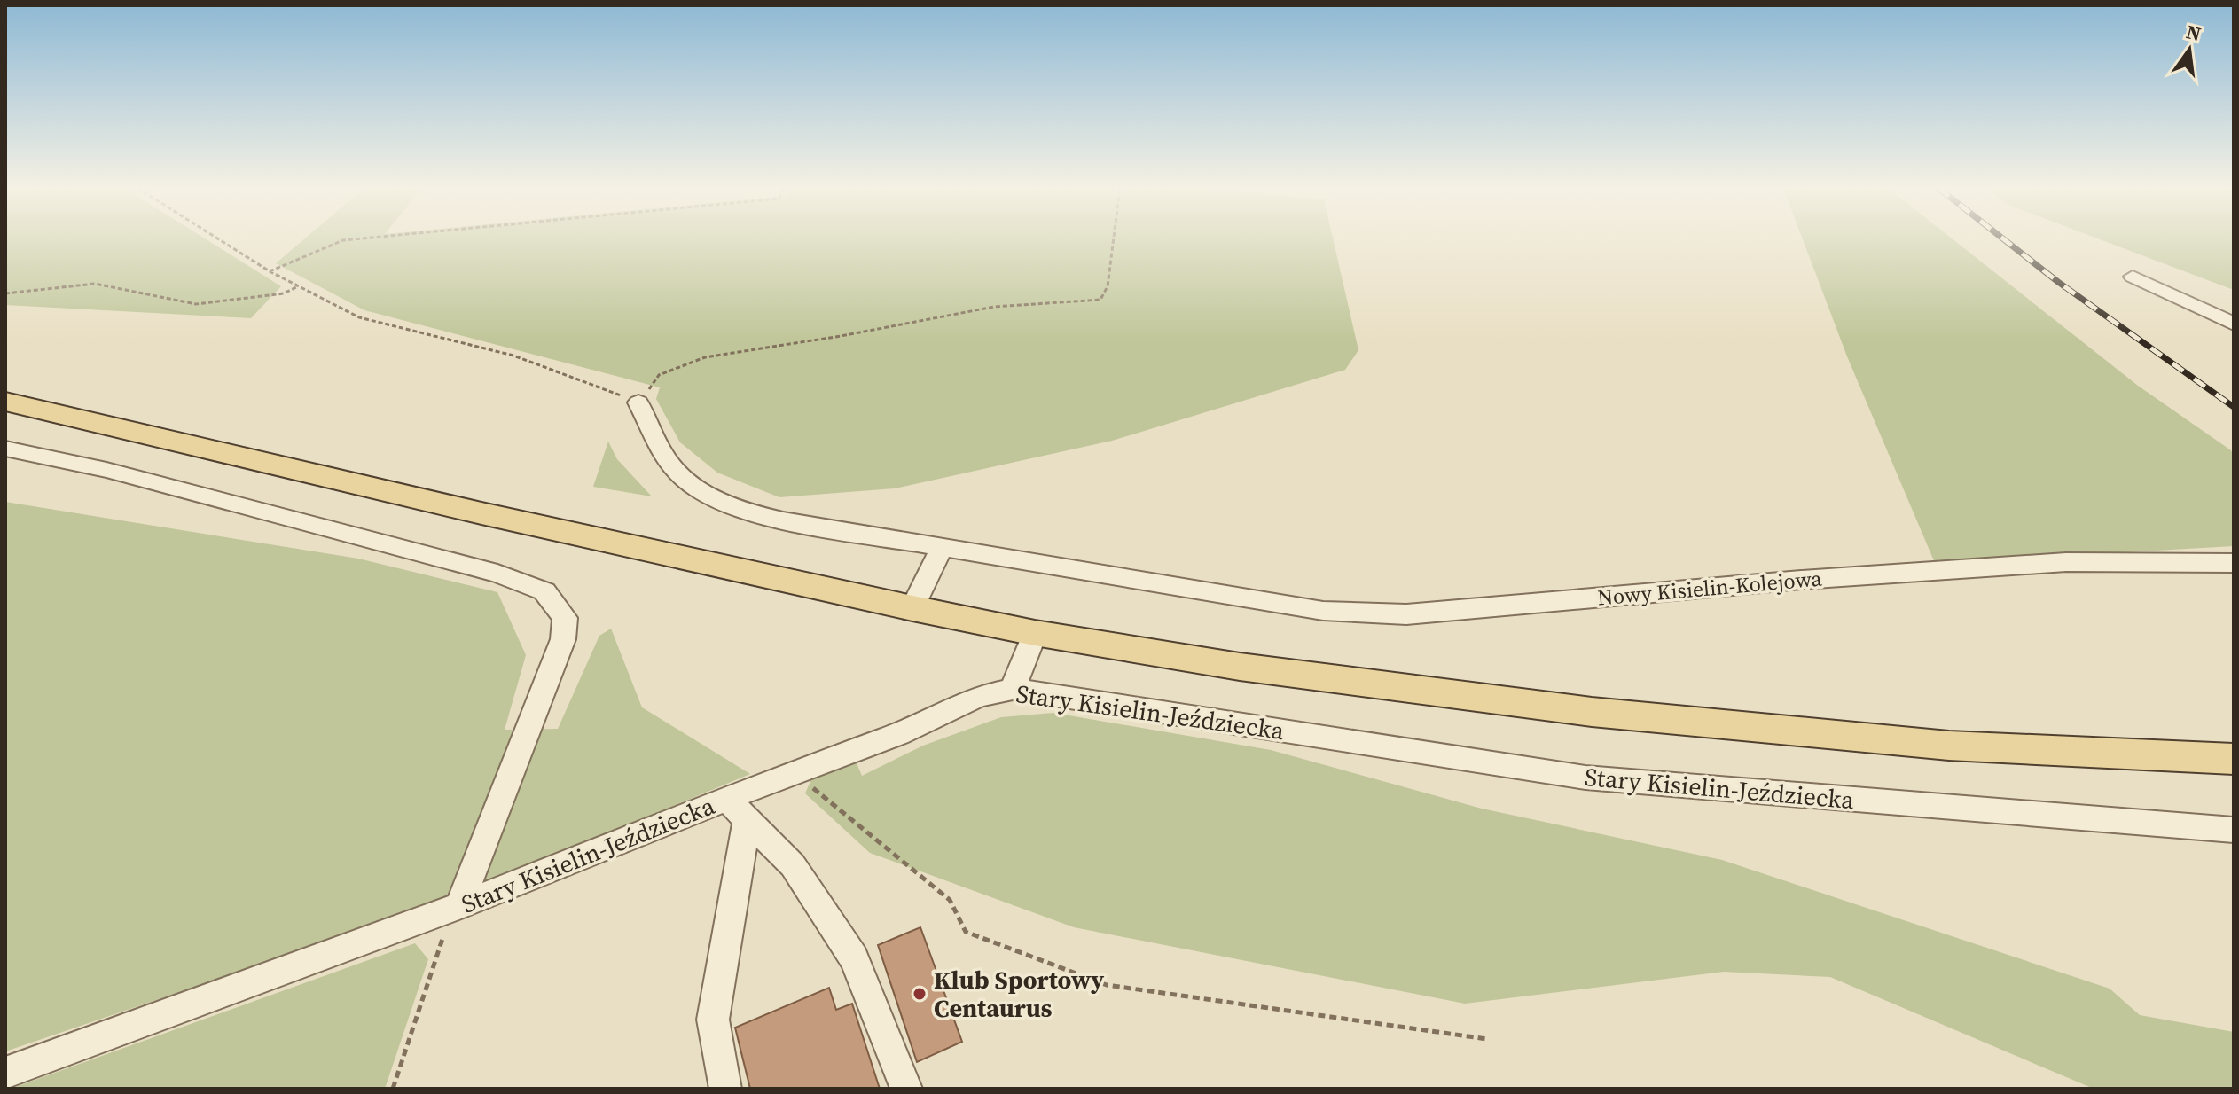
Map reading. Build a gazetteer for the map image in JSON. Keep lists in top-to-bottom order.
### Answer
{
  "streets": {
    "street": ["Nowy Kisielin-Kolejowa", "Stary Kisielin-Jeździecka"]
  },
  "places": ["Klub Sportowy Centaurus"],
  "north": "top"
}
